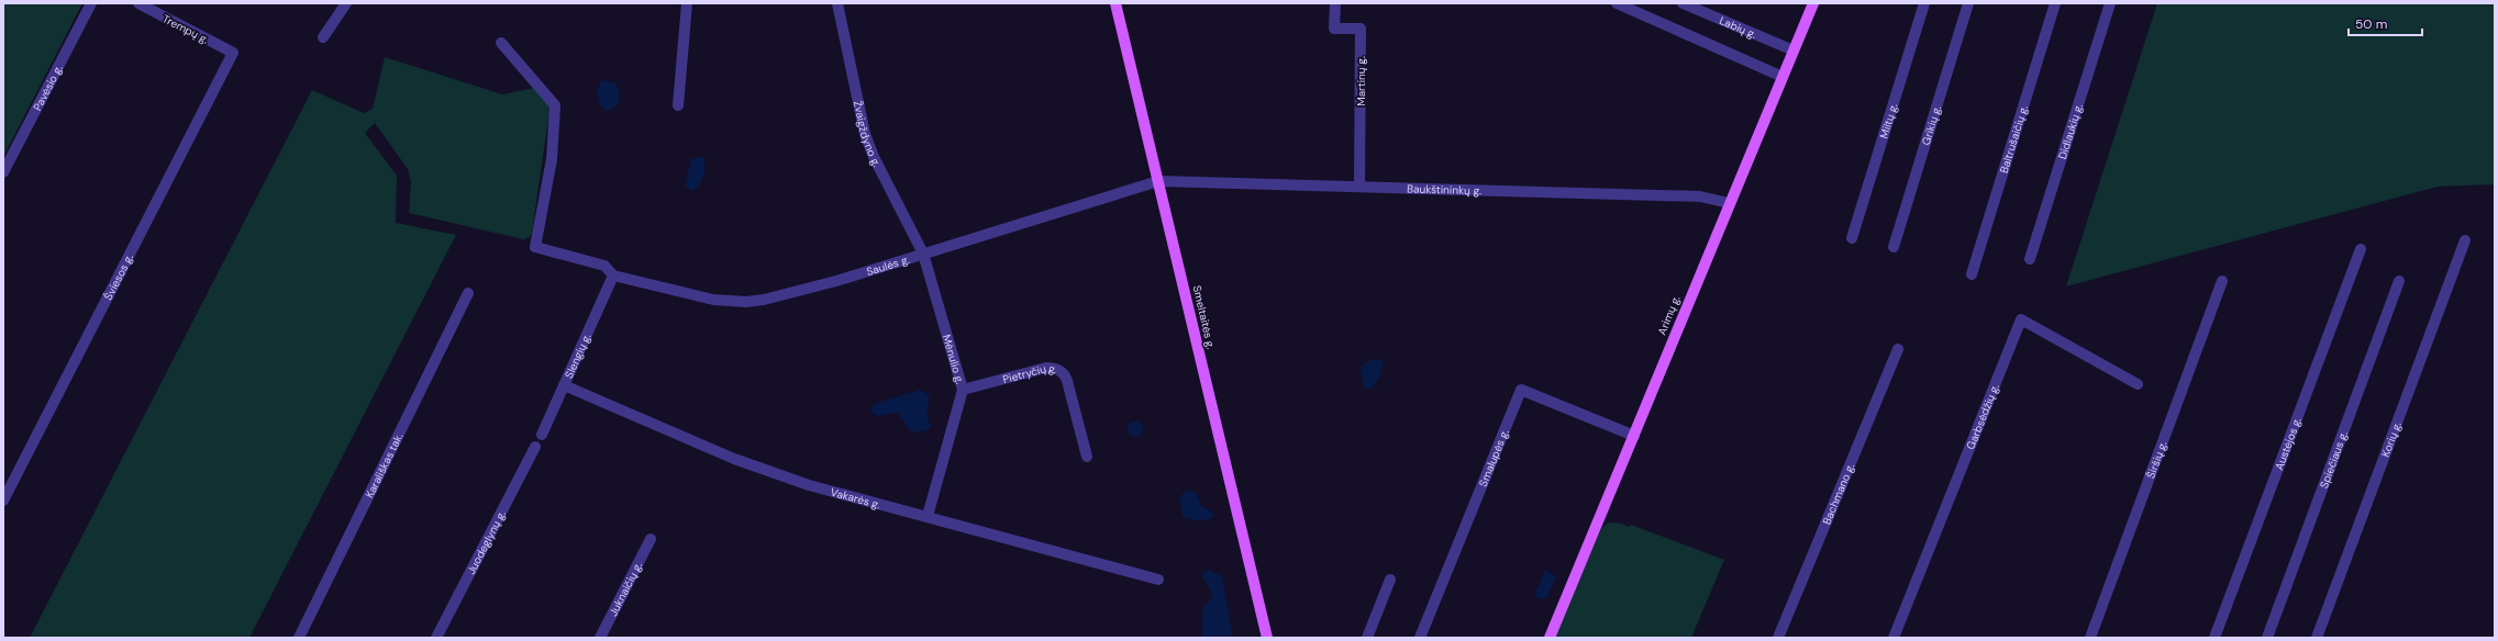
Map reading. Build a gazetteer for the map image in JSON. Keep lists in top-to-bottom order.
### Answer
{
  "streets": {
    "main road": ["Arimų g.", "Smeltaitės g."],
    "street": [
      "Labių g.",
      "Trempų g.",
      "Martinų g.",
      "Pavėsio g.",
      "Miltų g.",
      "Grikių g.",
      "Didlaukių g.",
      "Žvaigždyno g.",
      "Baltrušaičių g.",
      "Baukštininkų g.",
      "Saulės g.",
      "Šviesos g.",
      "Slengių g.",
      "Mėnulio g.",
      "Pietryčių g.",
      "Garbsėdžių g.",
      "Korių g.",
      "Austėjos g.",
      "Smalupės g.",
      "Širšių g.",
      "Spiečiaus g.",
      "Karališkas tak.",
      "Bachmano g.",
      "Vakarės g.",
      "Juodeglynų g.",
      "Juknaičių g."
    ]
  },
  "crossings": [
    ["Labių g.", "Arimų g."],
    ["Trempų g.", "Šviesos g."],
    ["Martinų g.", "Baukštininkų g."],
    ["Žvaigždyno g.", "Saulės g."],
    ["Žvaigždyno g.", "Mėnulio g."],
    ["Baukštininkų g.", "Saulės g."],
    ["Baukštininkų g.", "Arimų g."],
    ["Baukštininkų g.", "Smeltaitės g."],
    ["Saulės g.", "Smeltaitės g."],
    ["Saulės g.", "Slengių g."],
    ["Saulės g.", "Mėnulio g."],
    ["Arimų g.", "Smalupės g."],
    ["Slengių g.", "Vakarės g."],
    ["Mėnulio g.", "Pietryčių g."],
    ["Mėnulio g.", "Vakarės g."]
  ],
  "scale_bar": "50 m"
}
